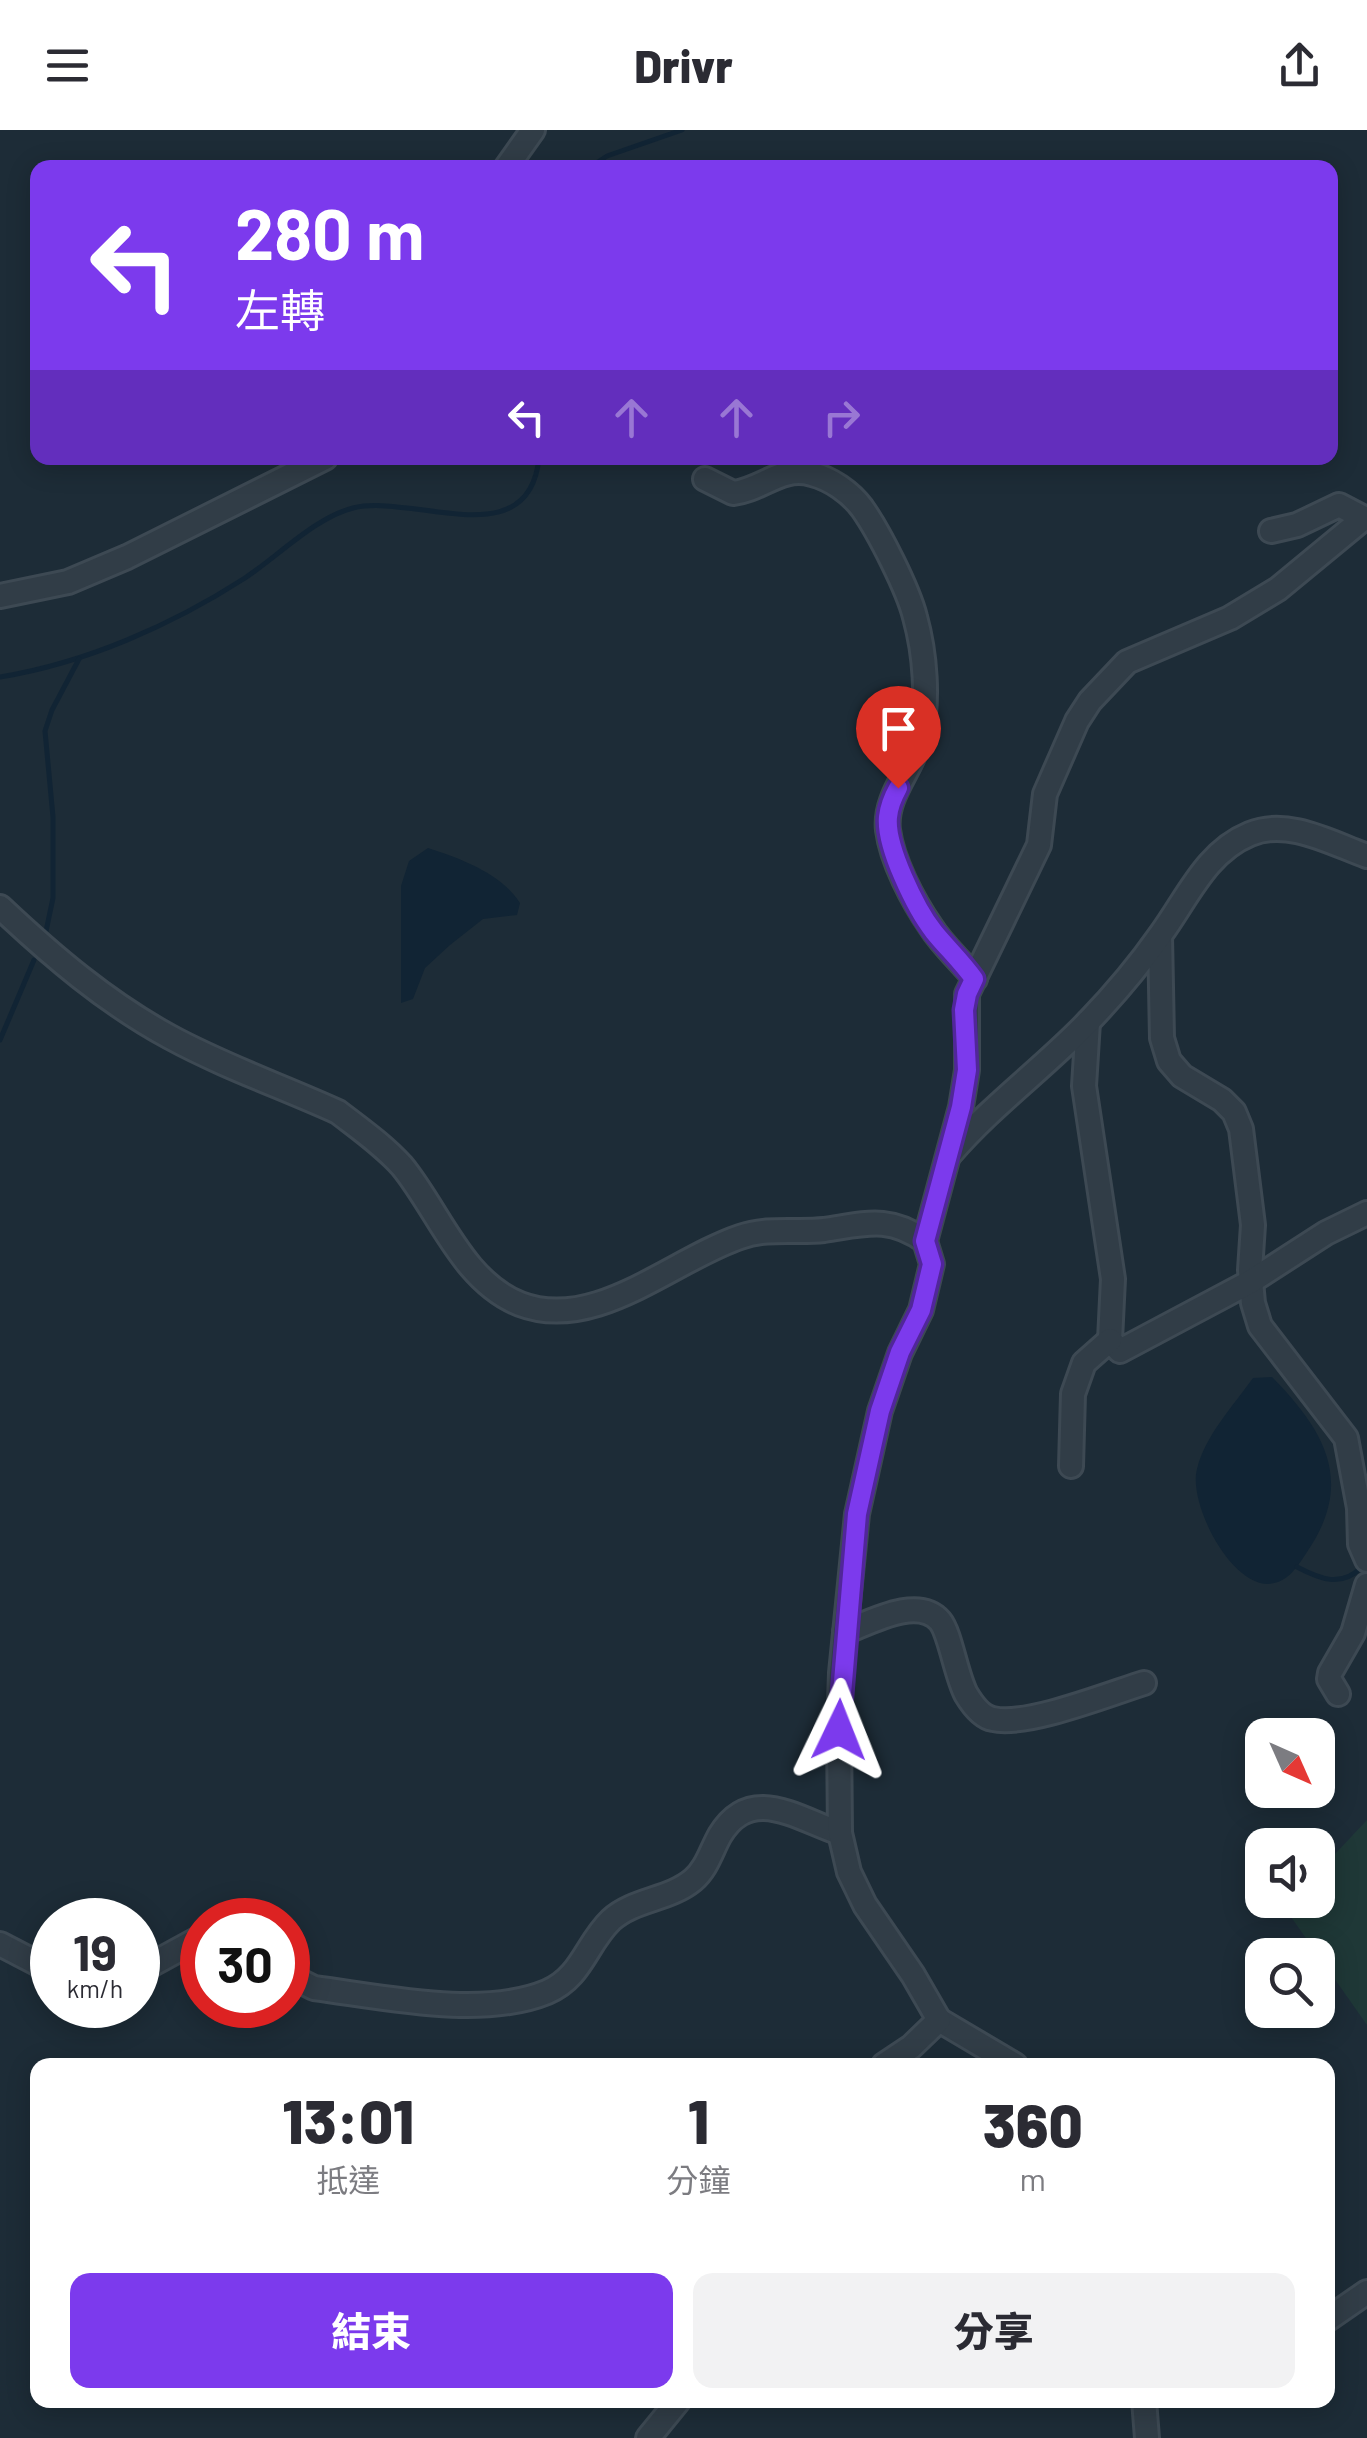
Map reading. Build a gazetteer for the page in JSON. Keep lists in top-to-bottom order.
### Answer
{
  "north": "bottom right",
  "page": {
    "header": "Drivr",
    "turn": ["280 m", "左轉"],
    "speed": "19 km/h",
    "limit": "30",
    "eta": [
      "13:01",
      "抵達",
      "1",
      "分鐘",
      "360",
      "m"
    ],
    "buttons": ["結束", "分享"]
  }
}
